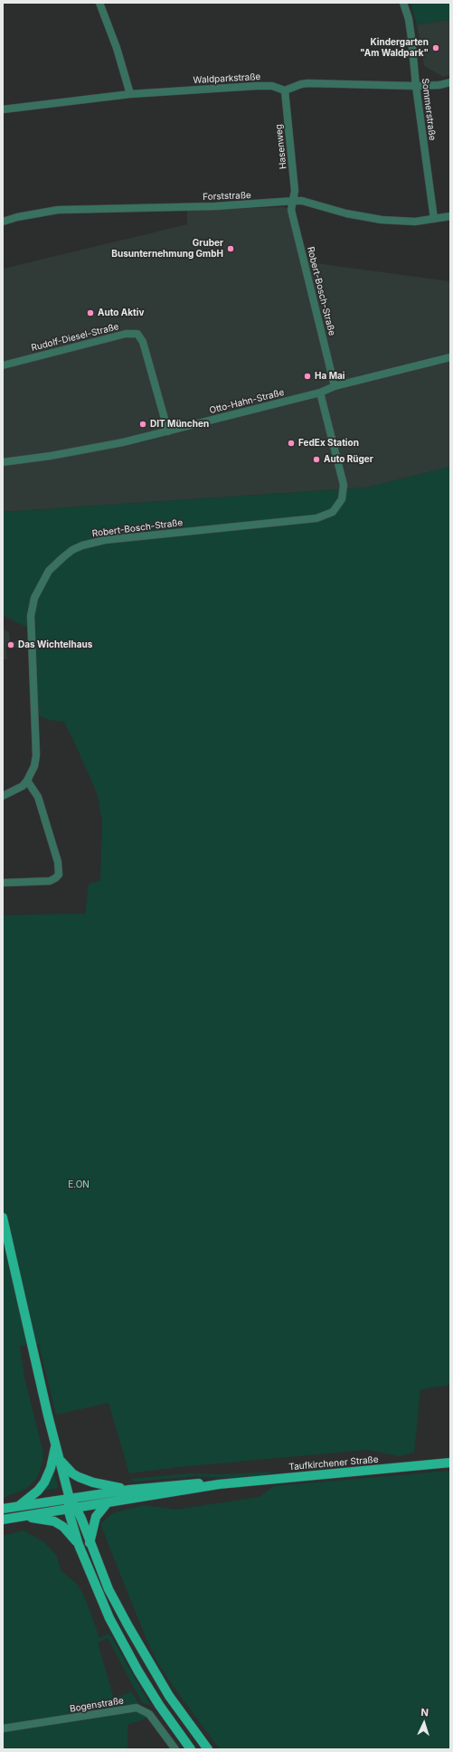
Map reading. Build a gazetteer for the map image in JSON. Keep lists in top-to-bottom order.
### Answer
{
  "streets": {
    "main road": ["Taufkirchener Straße"],
    "street": [
      "Waldparkstraße",
      "Sommerstraße",
      "Hasenweg",
      "Forststraße",
      "Robert-Bosch-Straße",
      "Rudolf-Diesel-Straße",
      "Otto-Hahn-Straße",
      "Bogenstraße"
    ]
  },
  "crossings": [
    ["Waldparkstraße", "Hasenweg"],
    ["Sommerstraße", "Forststraße"],
    ["Hasenweg", "Forststraße"],
    ["Hasenweg", "Robert-Bosch-Straße"],
    ["Forststraße", "Robert-Bosch-Straße"],
    ["Robert-Bosch-Straße", "Otto-Hahn-Straße"],
    ["Rudolf-Diesel-Straße", "Otto-Hahn-Straße"]
  ],
  "parks": ["E.ON"],
  "places": [
    "Kindergarten \"Am Waldpark\"",
    "Gruber Busunternehmung GmbH",
    "Auto Aktiv",
    "Ha Mai",
    "DIT München",
    "FedEx Station",
    "Auto Rüger",
    "Das Wichtelhaus"
  ],
  "north": "top"
}
